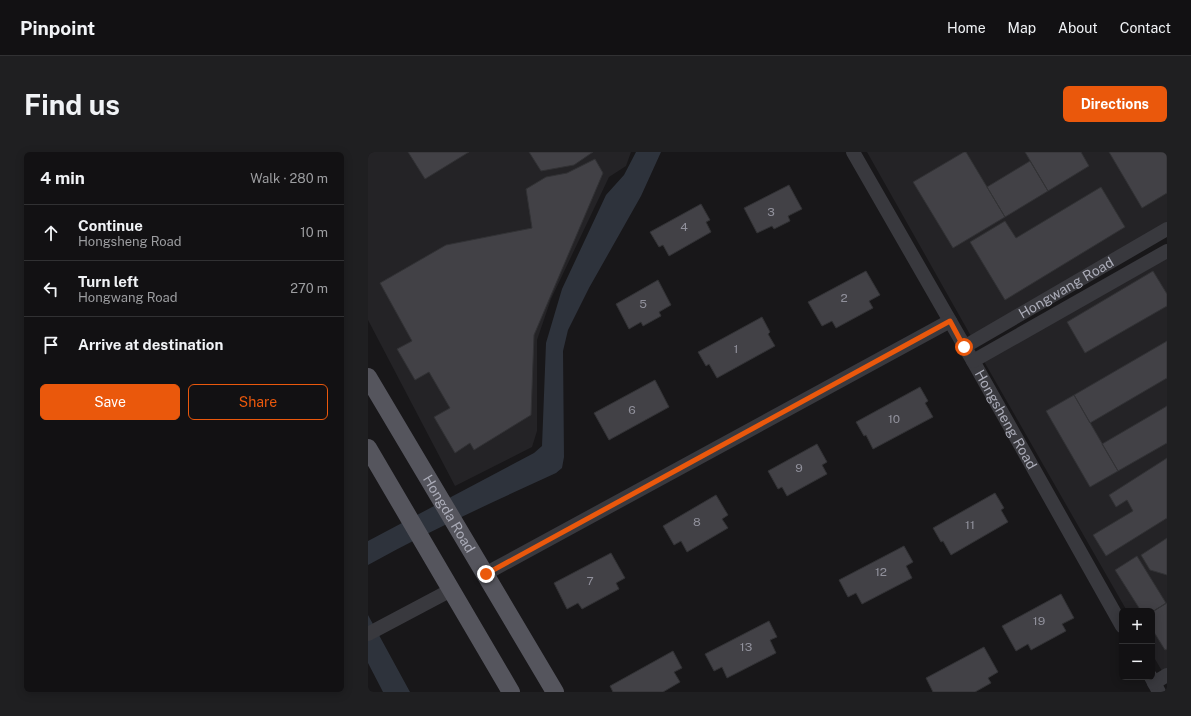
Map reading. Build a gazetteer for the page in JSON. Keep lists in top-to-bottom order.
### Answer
{
  "streets": {
    "main road": ["Hongda Road"],
    "street": ["Hongwang Road", "Hongsheng Road"]
  },
  "crossings": [
    ["Hongwang Road", "Hongsheng Road"]
  ],
  "house_numbers": [
    "3",
    "4",
    "2",
    "5",
    "1",
    "6",
    "10",
    "9",
    "8",
    "11",
    "12",
    "7",
    "19",
    "13"
  ],
  "page": {
    "header": "Pinpoint",
    "nav": [
      "Home",
      "Map",
      "About",
      "Contact"
    ],
    "buttons": [
      "Directions",
      ["Save", "Share"]
    ],
    "title": "Find us",
    "heading": ["4 min", "Walk · 280 m"],
    "list": [
      ["Continue", "Hongsheng Road", "10 m"],
      ["Turn left", "Hongwang Road", "270 m"],
      "Arrive at destination"
    ],
    "map_buttons": ["+", "−"]
  }
}
